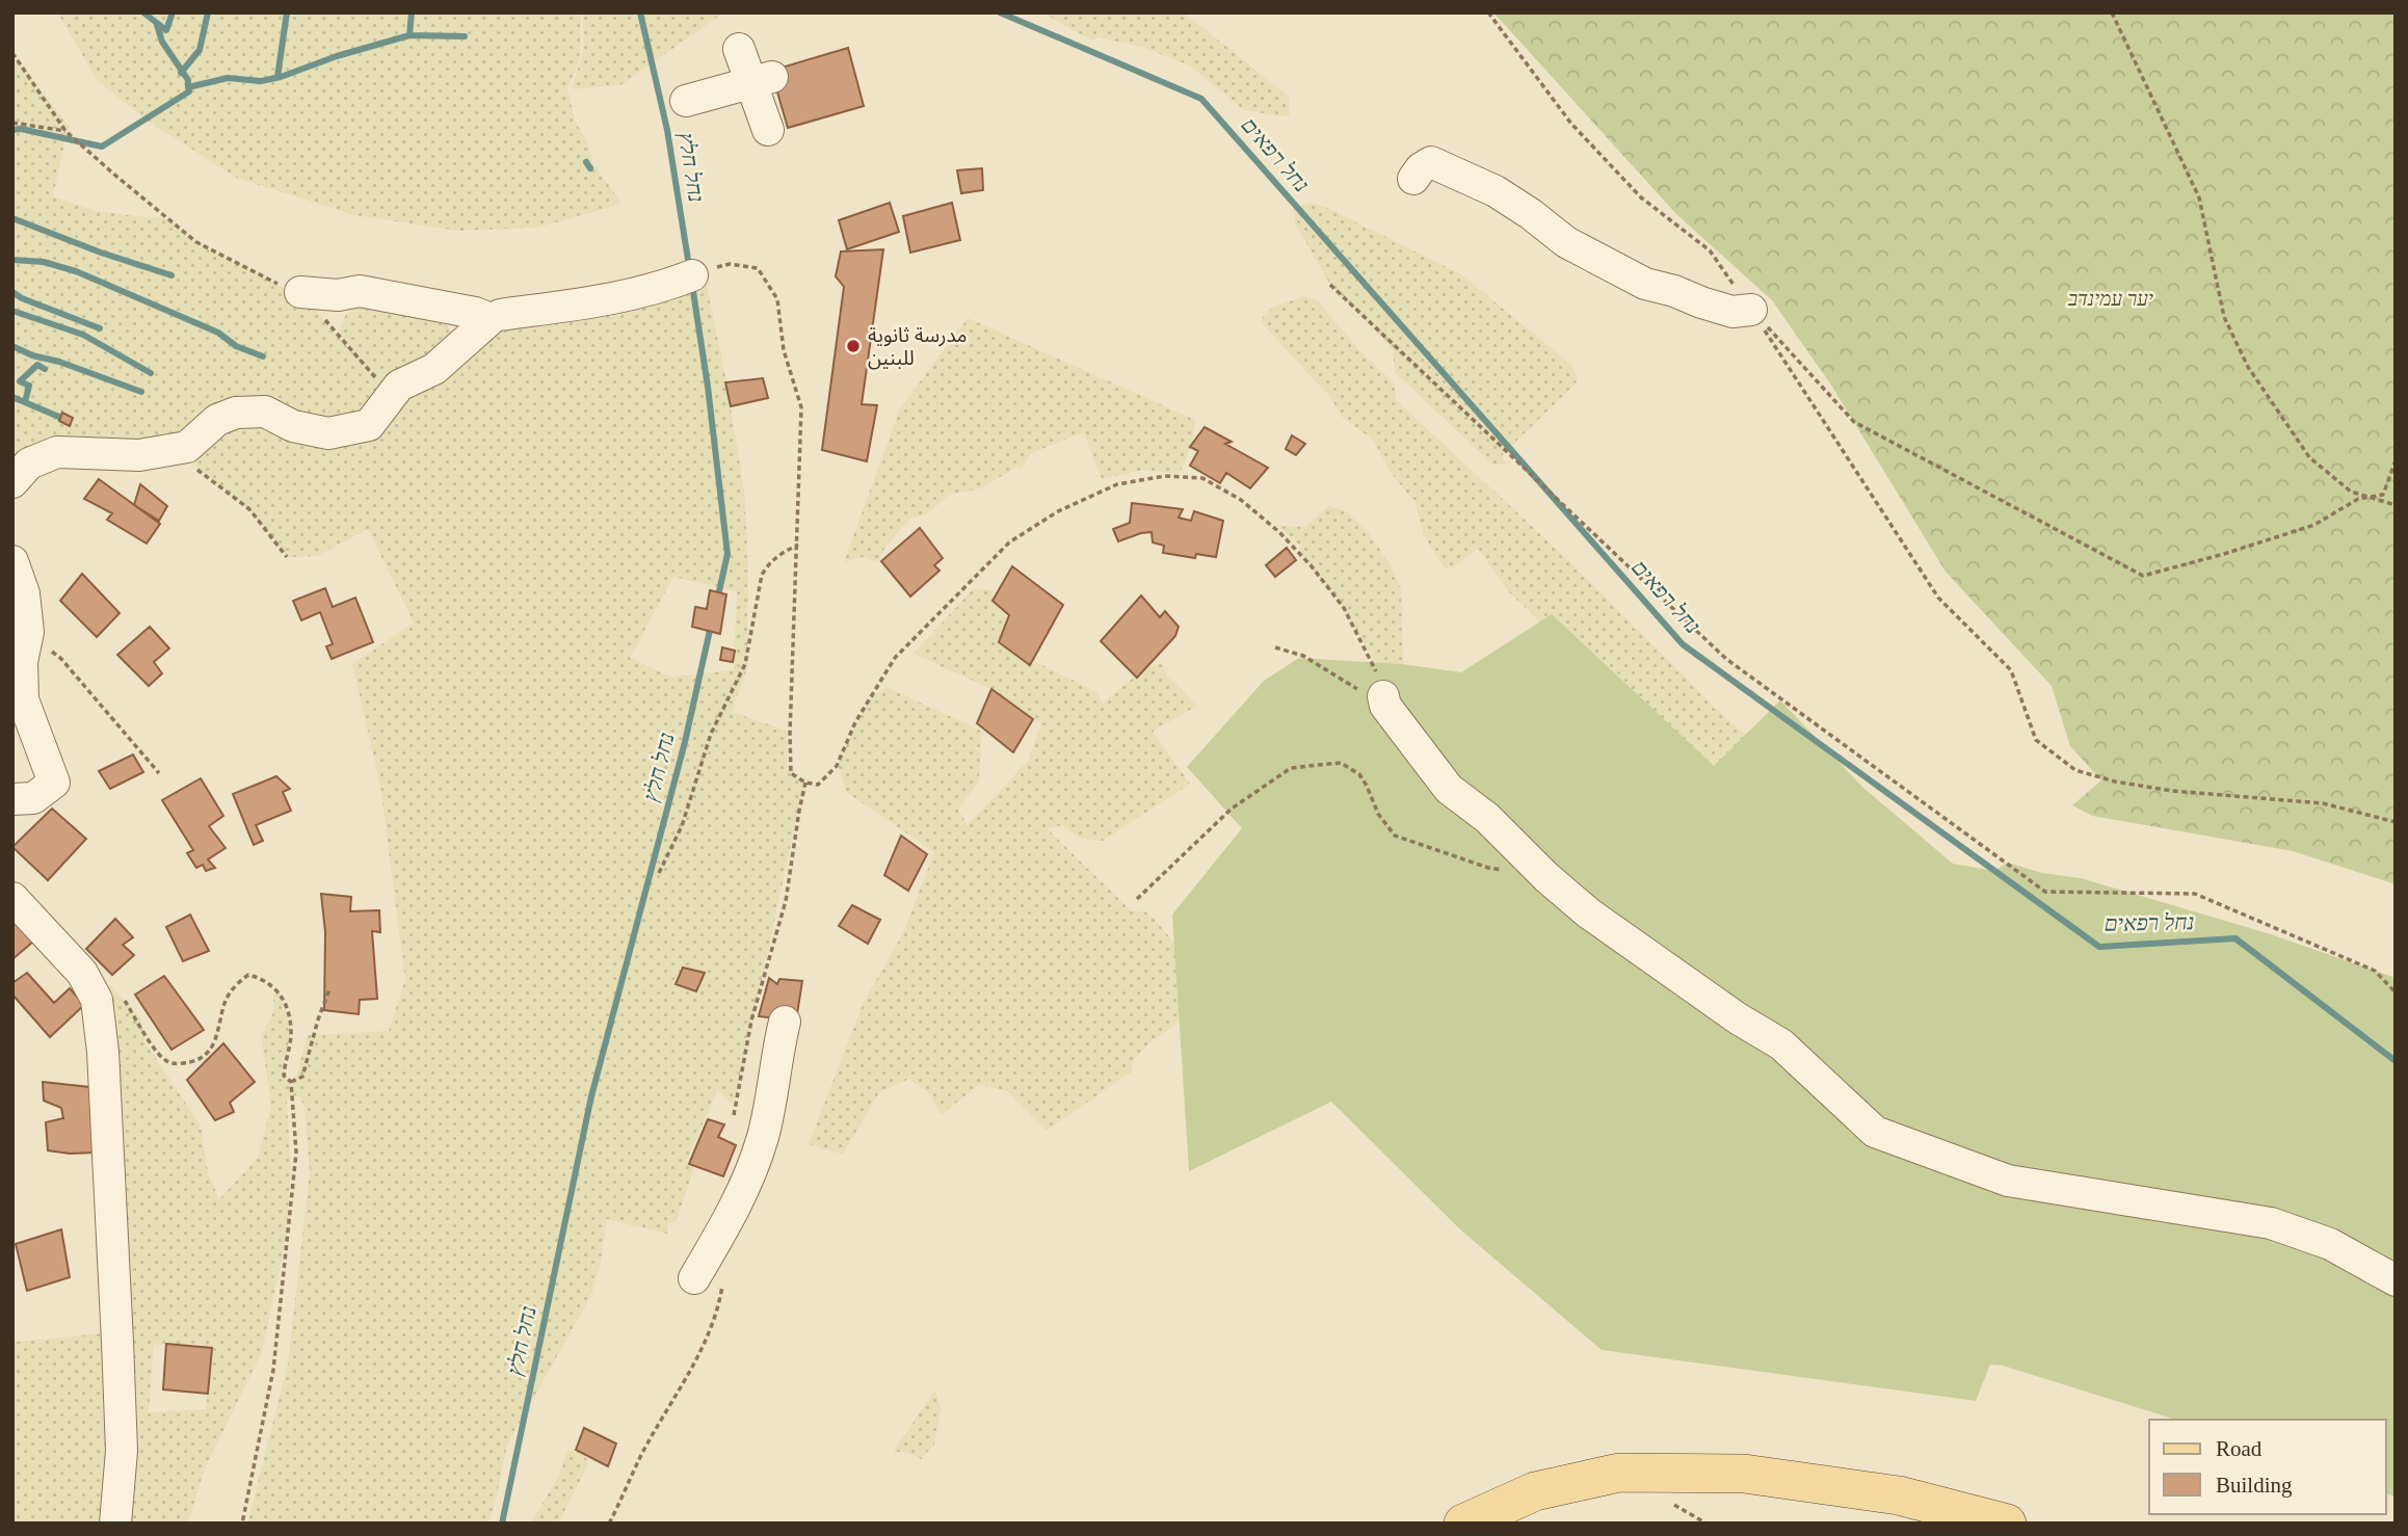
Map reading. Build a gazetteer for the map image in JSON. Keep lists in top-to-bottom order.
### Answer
{
  "water": ["נחל רפאים", "נחל חלץ"],
  "parks": ["יער עמינדב"],
  "places": ["مدرسة ثانوية للبنين"],
  "legend": ["Road", "Building"]
}
